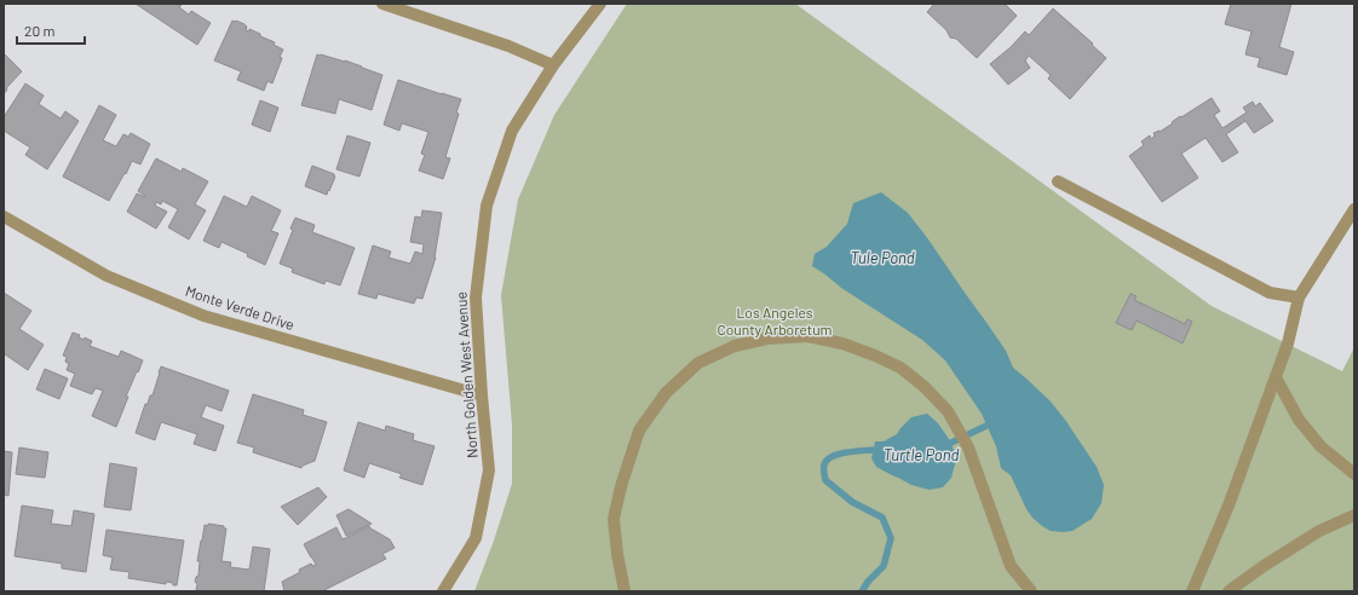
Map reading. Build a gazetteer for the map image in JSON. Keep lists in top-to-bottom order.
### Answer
{
  "streets": {
    "street": ["Monte Verde Drive", "North Golden West Avenue"]
  },
  "crossings": [
    ["Monte Verde Drive", "North Golden West Avenue"]
  ],
  "water": ["Tule Pond", "Turtle Pond"],
  "parks": ["Los Angeles County Arboretum"],
  "scale_bar": "20 m"
}
